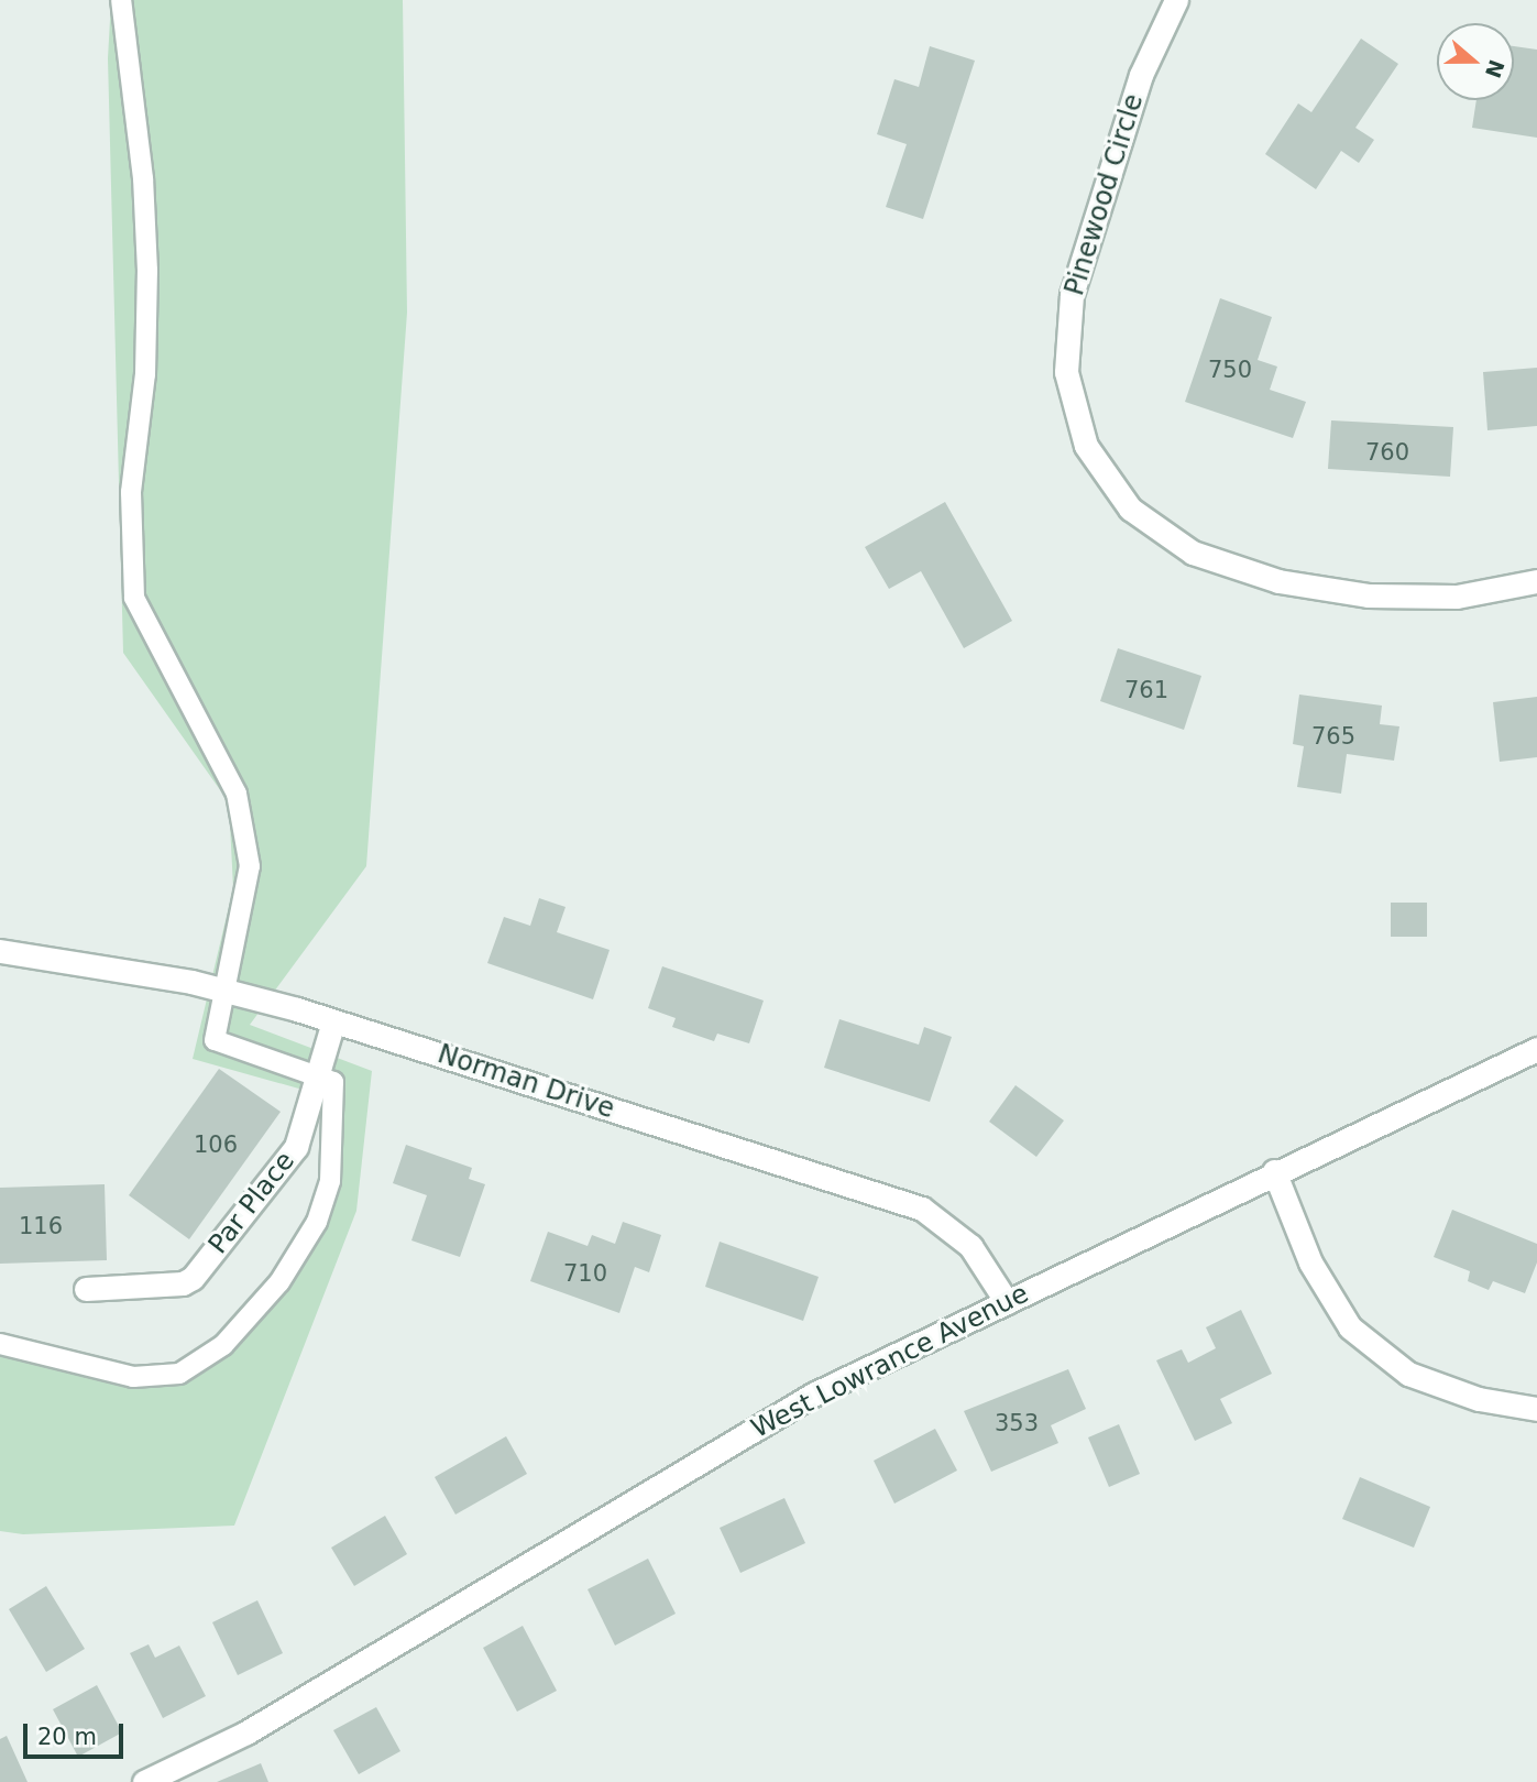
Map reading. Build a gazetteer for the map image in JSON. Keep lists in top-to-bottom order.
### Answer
{
  "streets": {
    "street": [
      "Pinewood Circle",
      "Norman Drive",
      "Par Place",
      "West Lowrance Avenue"
    ]
  },
  "crossings": [
    ["Norman Drive", "Par Place"],
    ["Norman Drive", "West Lowrance Avenue"]
  ],
  "house_numbers": [
    "750",
    "760",
    "761",
    "765",
    "106",
    "116",
    "710",
    "353"
  ],
  "scale_bar": "20 m",
  "north": "right"
}
